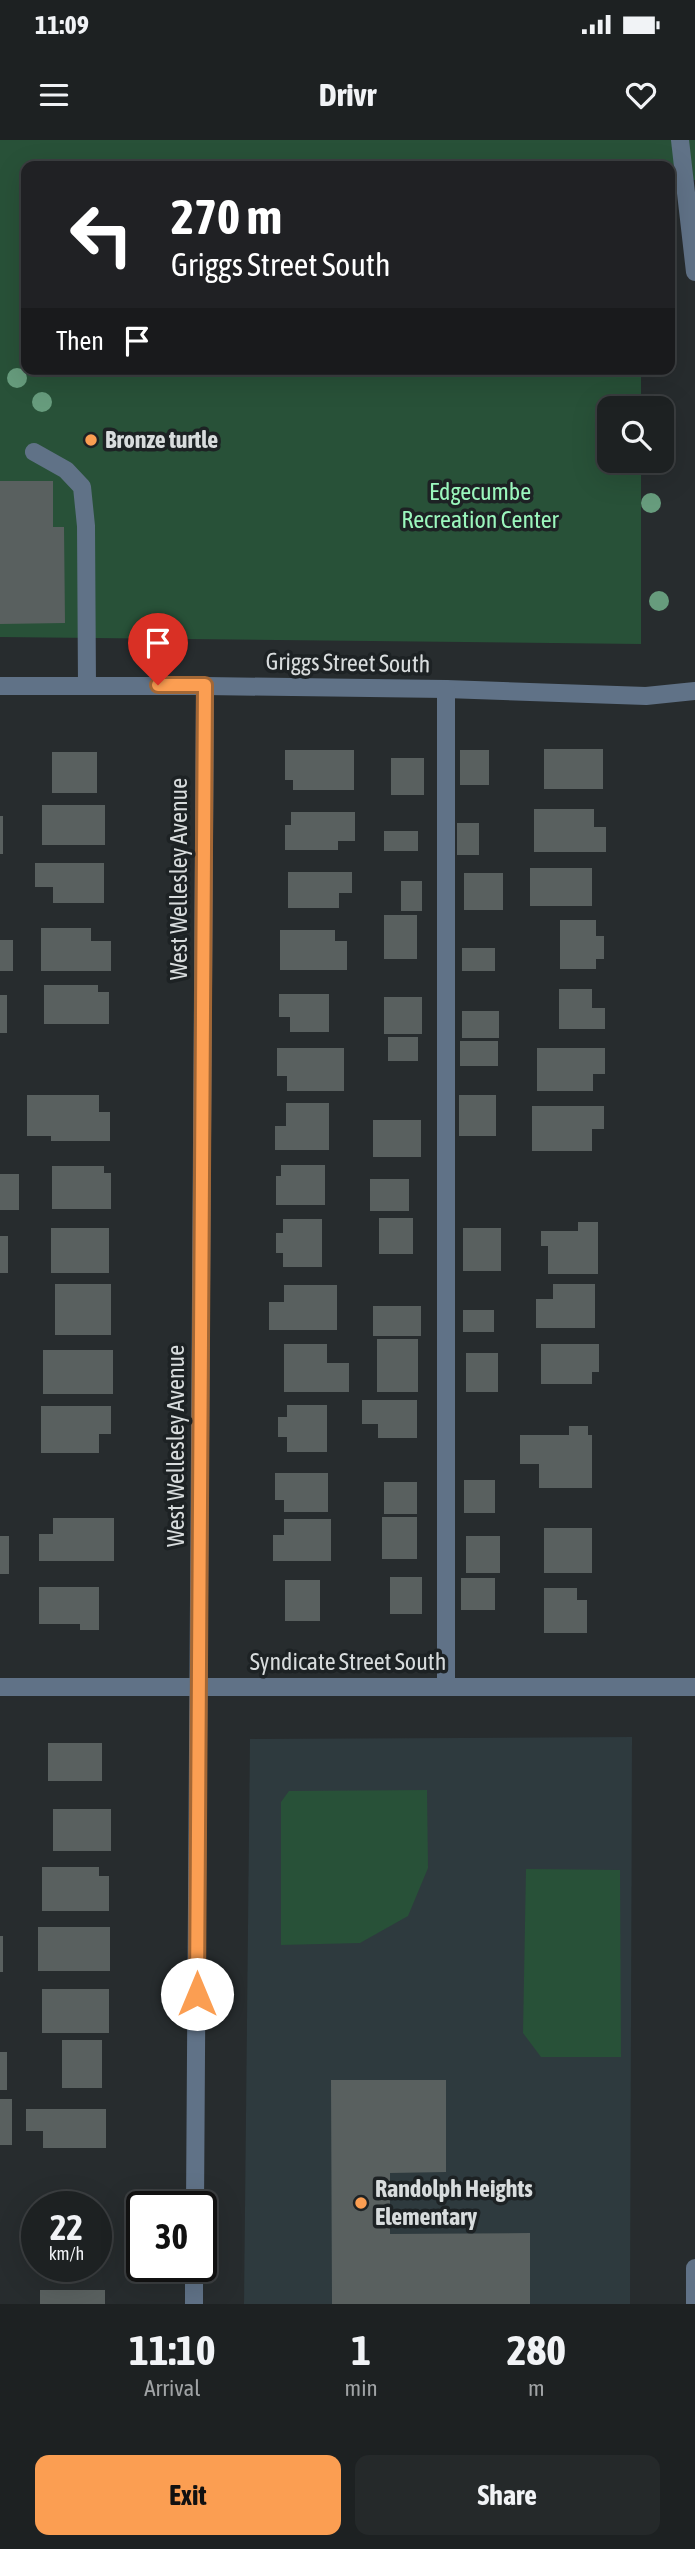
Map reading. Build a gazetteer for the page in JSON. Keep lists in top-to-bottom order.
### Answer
{
  "streets": {
    "street": ["Griggs Street South", "West Wellesley Avenue", "Syndicate Street South"]
  },
  "crossings": [
    ["Griggs Street South", "West Wellesley Avenue"],
    ["West Wellesley Avenue", "Syndicate Street South"]
  ],
  "parks": ["Edgecumbe Recreation Center"],
  "places": ["Bronze turtle", "Randolph Heights Elementary"],
  "page": {
    "status": "11:09",
    "header": "Drivr",
    "turn": ["270 m", "Griggs Street South"],
    "then": "Then",
    "speed": "22 km/h",
    "limit": "30",
    "eta": [
      "11:10",
      "Arrival",
      "1",
      "min",
      "280",
      "m"
    ],
    "buttons": ["Exit", "Share"]
  }
}
